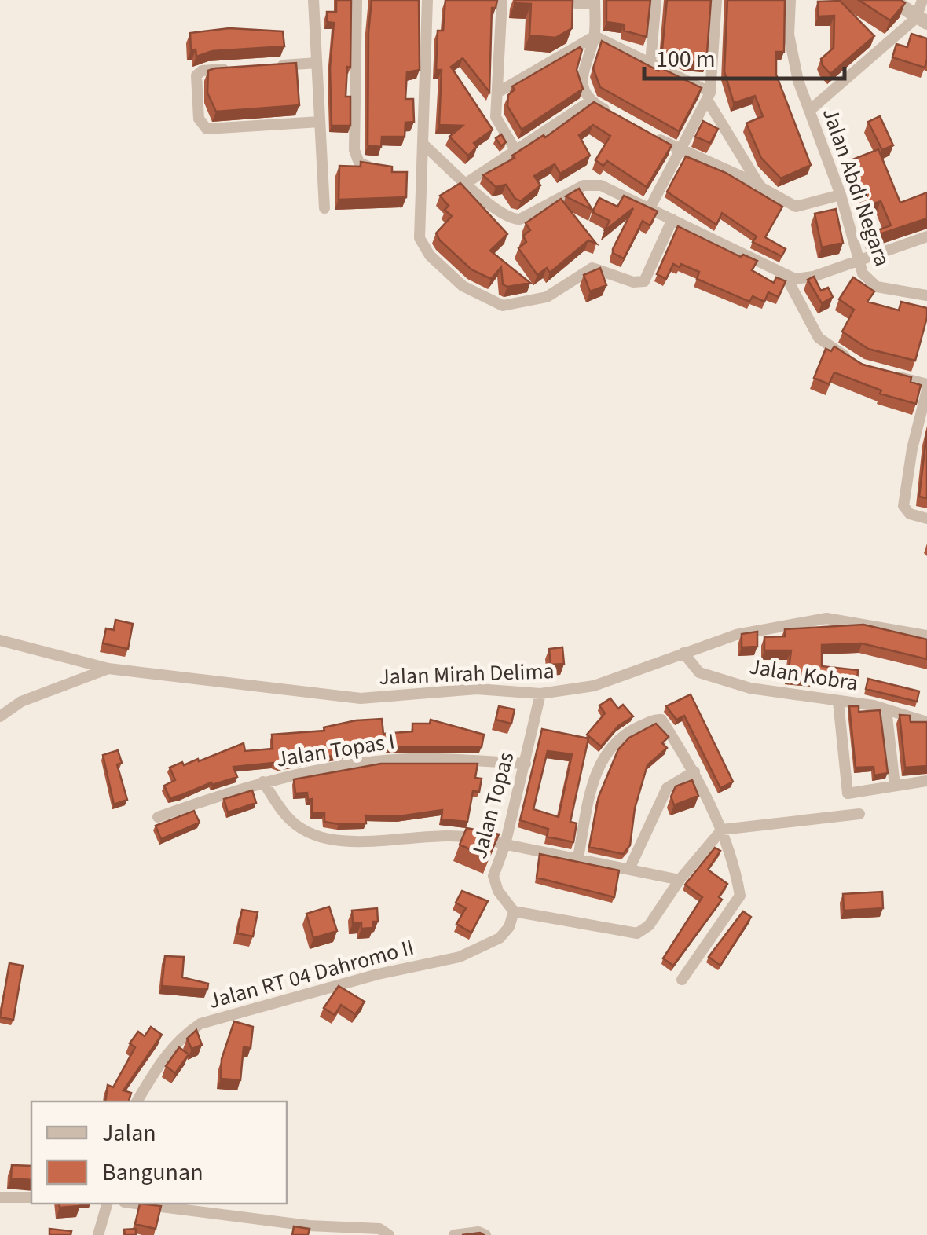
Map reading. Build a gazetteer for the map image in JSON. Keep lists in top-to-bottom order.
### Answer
{
  "streets": {
    "street": [
      "Jalan Abdi Negara",
      "Jalan Mirah Delima",
      "Jalan Kobra",
      "Jalan Topas I",
      "Jalan Topas",
      "Jalan RT 04 Dahromo II"
    ]
  },
  "crossings": [
    ["Jalan Mirah Delima", "Jalan Kobra"],
    ["Jalan Mirah Delima", "Jalan Topas"],
    ["Jalan Topas I", "Jalan Topas"],
    ["Jalan Topas", "Jalan RT 04 Dahromo II"]
  ],
  "legend": ["Jalan", "Bangunan"],
  "scale_bar": "100 m"
}
